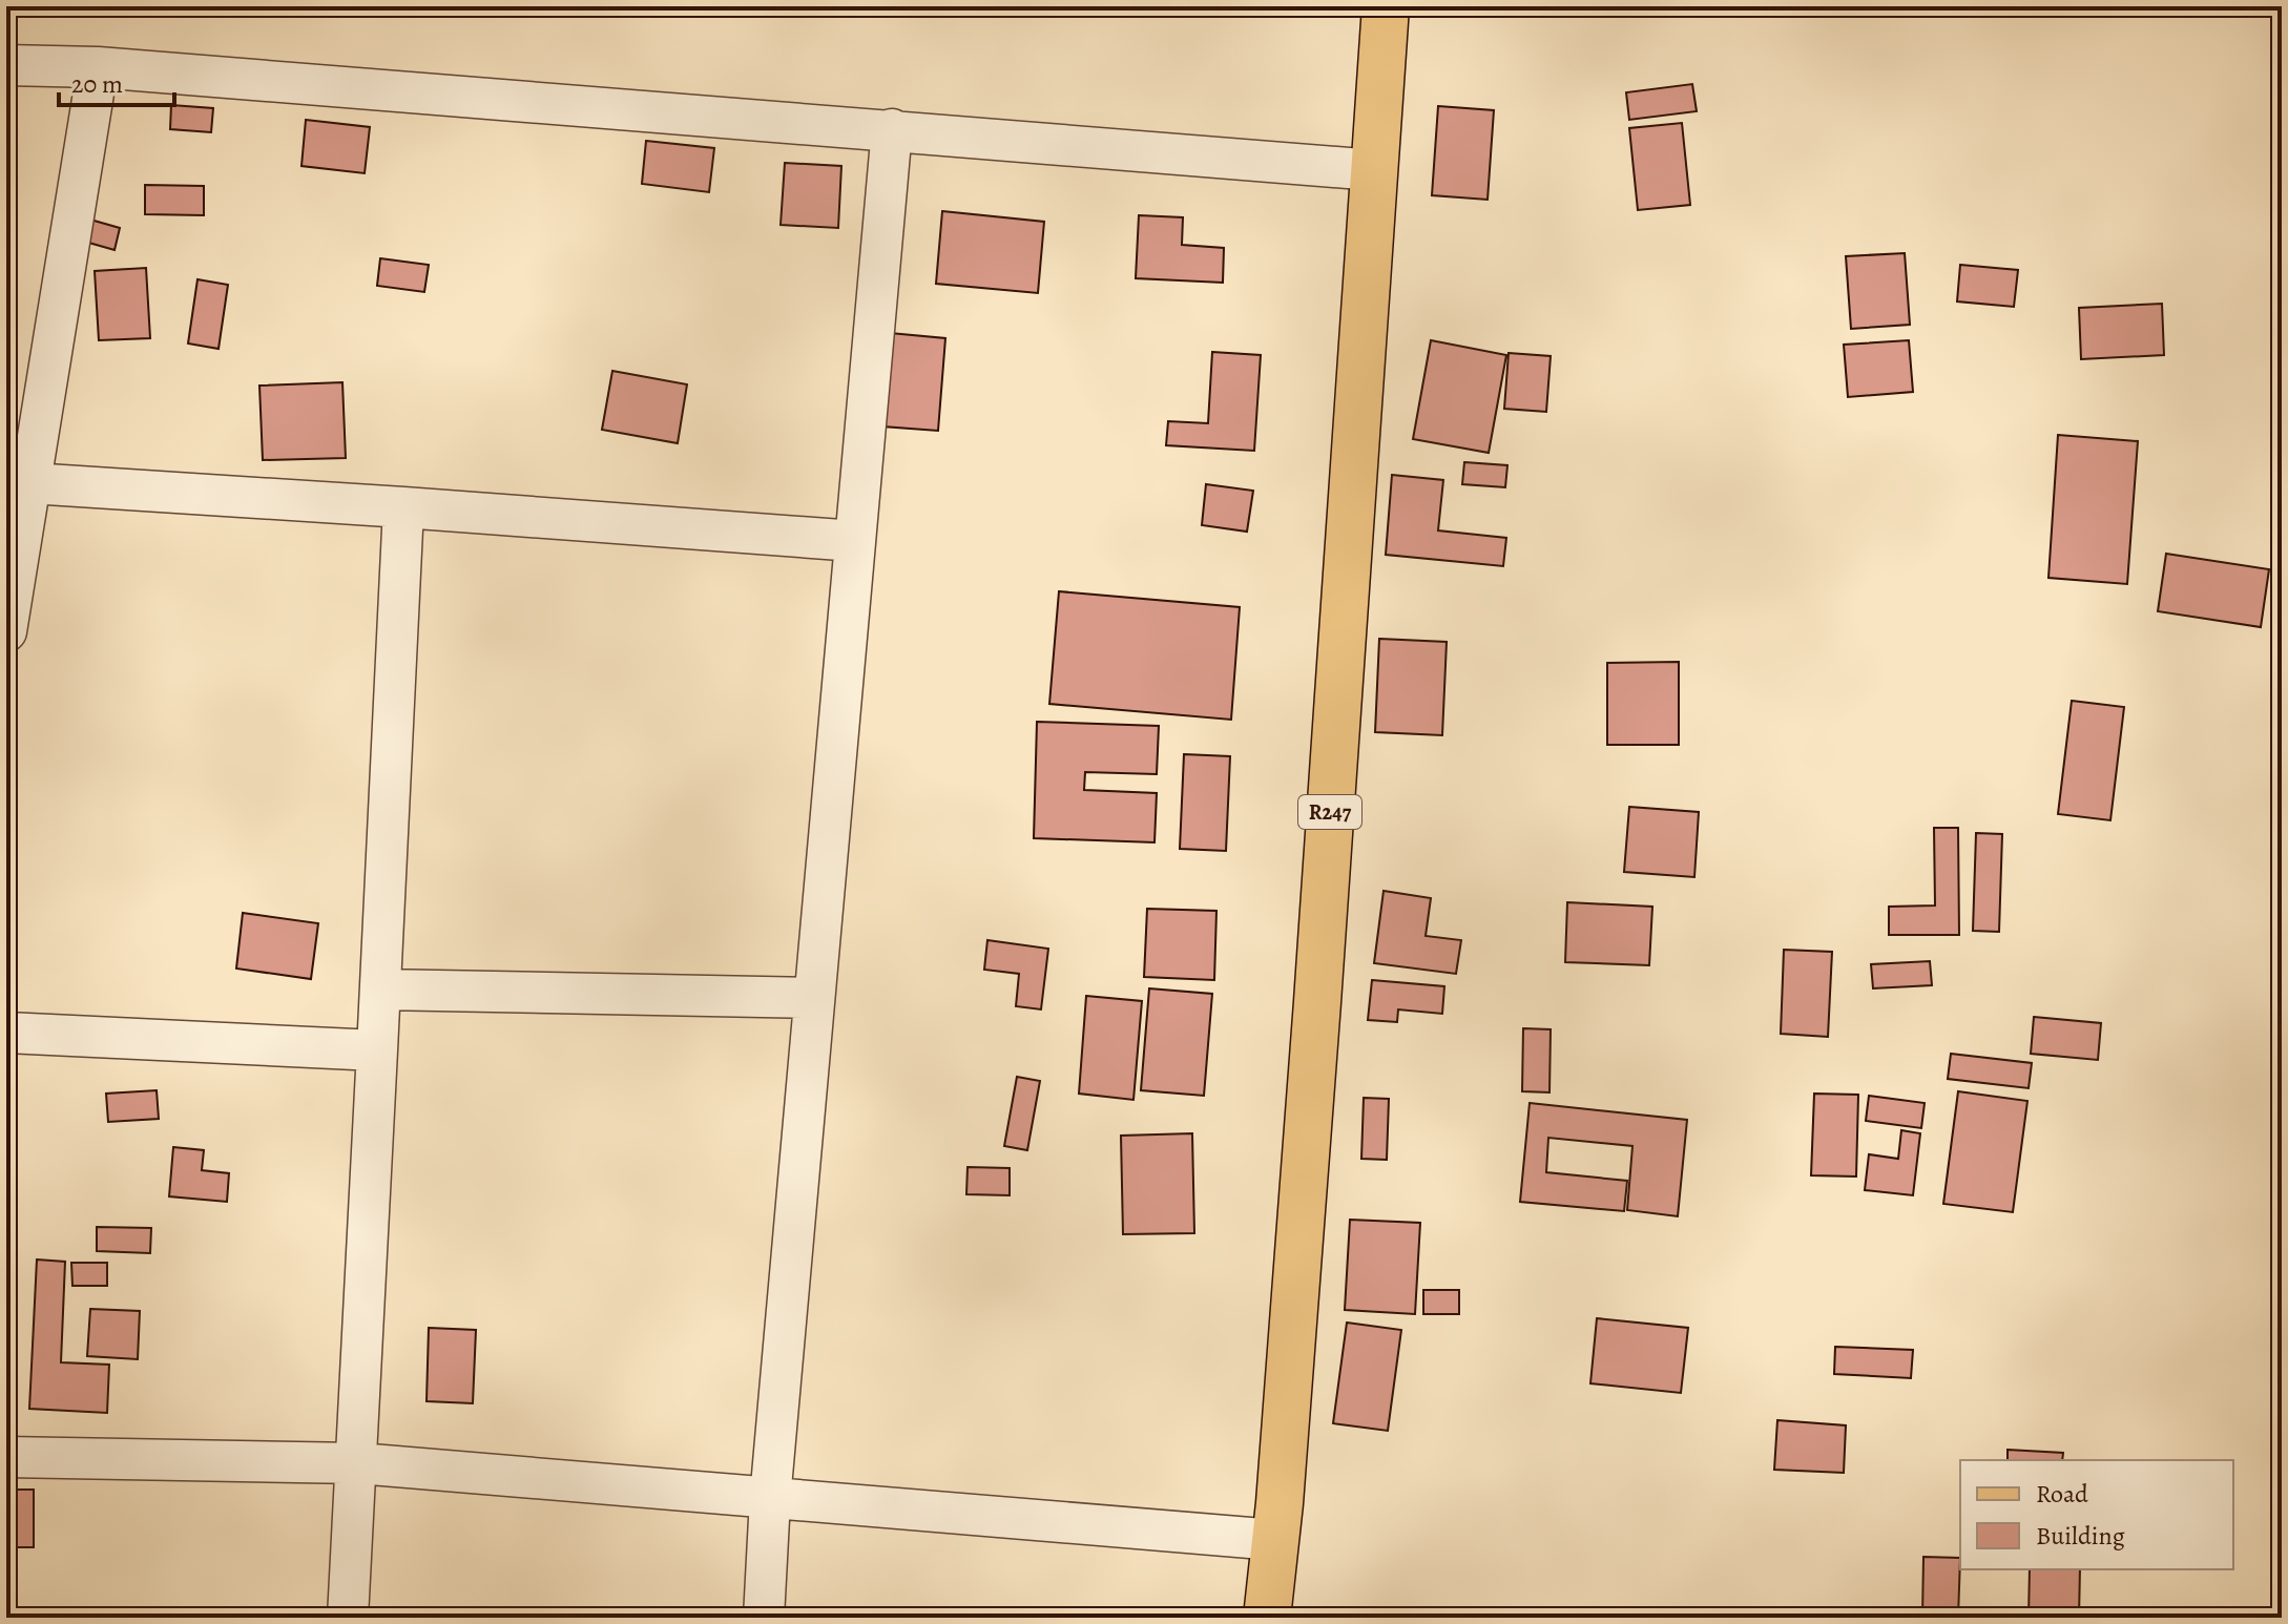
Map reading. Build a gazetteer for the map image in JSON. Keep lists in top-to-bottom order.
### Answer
{
  "streets": {
    "main road": ["R247"]
  },
  "legend": ["Road", "Building"],
  "scale_bar": "20 m"
}
